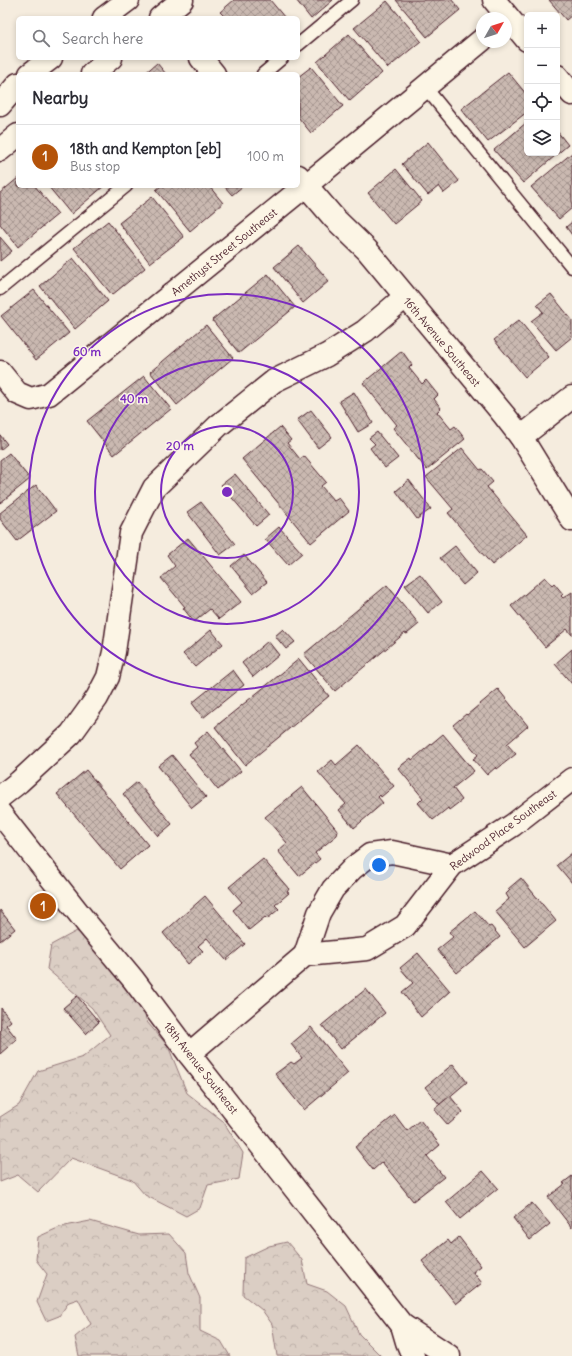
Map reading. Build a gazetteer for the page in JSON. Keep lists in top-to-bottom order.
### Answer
{
  "streets": {
    "street": [
      "Amethyst Street Southeast",
      "16th Avenue Southeast",
      "Redwood Place Southeast",
      "18th Avenue Southeast"
    ]
  },
  "crossings": [
    ["Amethyst Street Southeast", "16th Avenue Southeast"]
  ],
  "north": "top right",
  "page": {
    "map_buttons": ["+", "−"],
    "search": "Search here",
    "heading": "Nearby",
    "list": [
      {
        "mark": "1",
        "name": "18th and Kempton [eb]",
        "note": "Bus stop",
        "value": "100 m"
      }
    ],
    "pins": "1"
  },
  "rings": ["60 m", "40 m", "20 m"]
}
